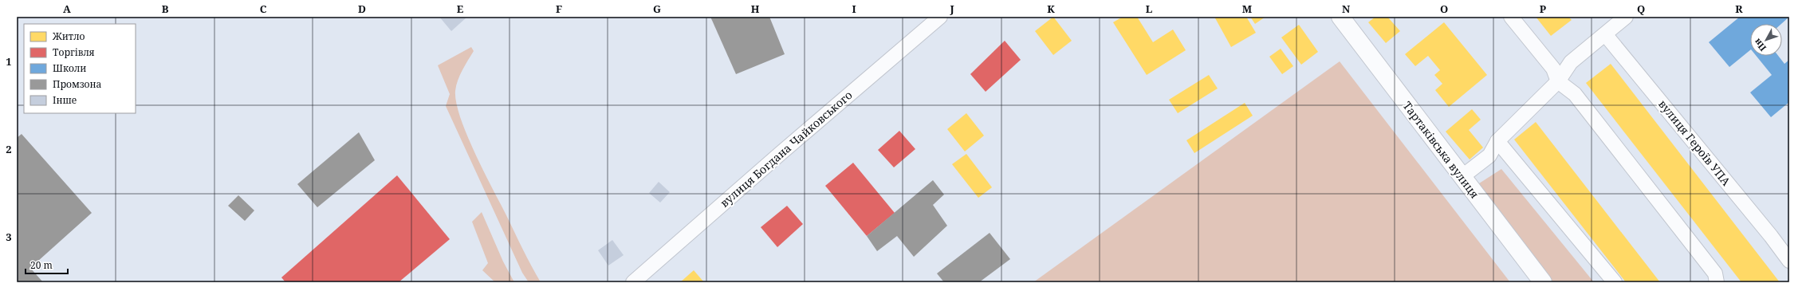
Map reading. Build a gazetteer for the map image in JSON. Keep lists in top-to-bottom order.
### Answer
{
  "streets": {
    "street": ["вулиця Героїв УПА", "вулиця Богдана Чайковського", "Тартаківська вулиця"]
  },
  "legend": [
    "Житло",
    "Торгівля",
    "Школи",
    "Промзона",
    "Інше"
  ],
  "scale_bar": "20 m",
  "north": "bottom left",
  "grid": {
    "columns": [
      "A",
      "B",
      "C",
      "D",
      "E",
      "F",
      "G",
      "H",
      "I",
      "J",
      "K",
      "L",
      "M",
      "N",
      "O",
      "P",
      "Q",
      "R"
    ],
    "rows": ["1", "2", "3"]
  }
}
